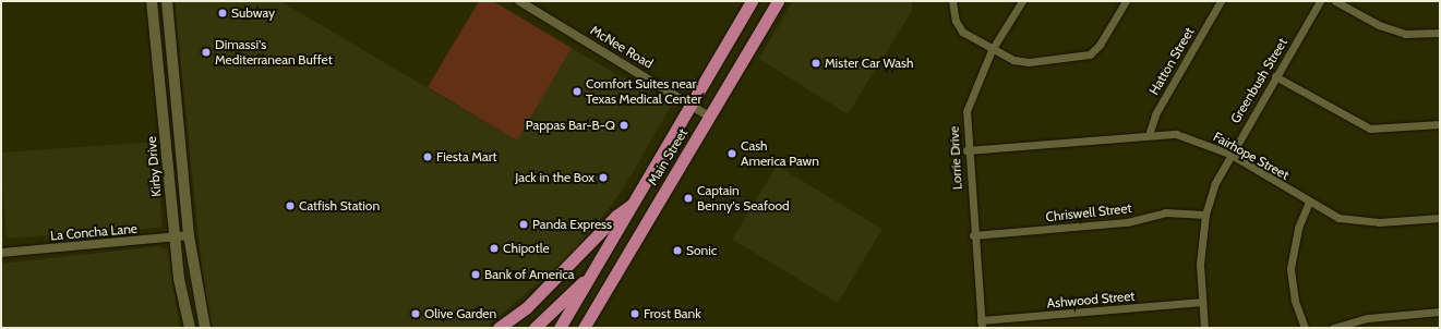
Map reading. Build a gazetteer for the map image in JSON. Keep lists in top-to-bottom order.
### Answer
{
  "streets": {
    "main road": ["Main Street", "Kirby Drive"],
    "street": [
      "McNee Road",
      "Hatton Street",
      "Greenbush Street",
      "Fairhope Street",
      "Lorrie Drive",
      "Chriswell Street",
      "La Concha Lane",
      "Ashwood Street"
    ]
  },
  "crossings": [
    ["McNee Road", "Main Street"],
    ["Hatton Street", "Fairhope Street"],
    ["Greenbush Street", "Fairhope Street"],
    ["Greenbush Street", "Chriswell Street"],
    ["Greenbush Street", "Ashwood Street"],
    ["Fairhope Street", "Lorrie Drive"],
    ["Lorrie Drive", "Chriswell Street"],
    ["Lorrie Drive", "Ashwood Street"],
    ["Kirby Drive", "La Concha Lane"]
  ],
  "places": [
    "Subway",
    "Dimassi's Mediterranean Buffet",
    "Mister Car Wash",
    "Comfort Suites near Texas Medical Center",
    "Pappas Bar-B-Q",
    "Cash America Pawn",
    "Fiesta Mart",
    "Jack in the Box",
    "Captain Benny's Seafood",
    "Catfish Station",
    "Panda Express",
    "Chipotle",
    "Sonic",
    "Bank of America",
    "Olive Garden",
    "Frost Bank"
  ]
}
